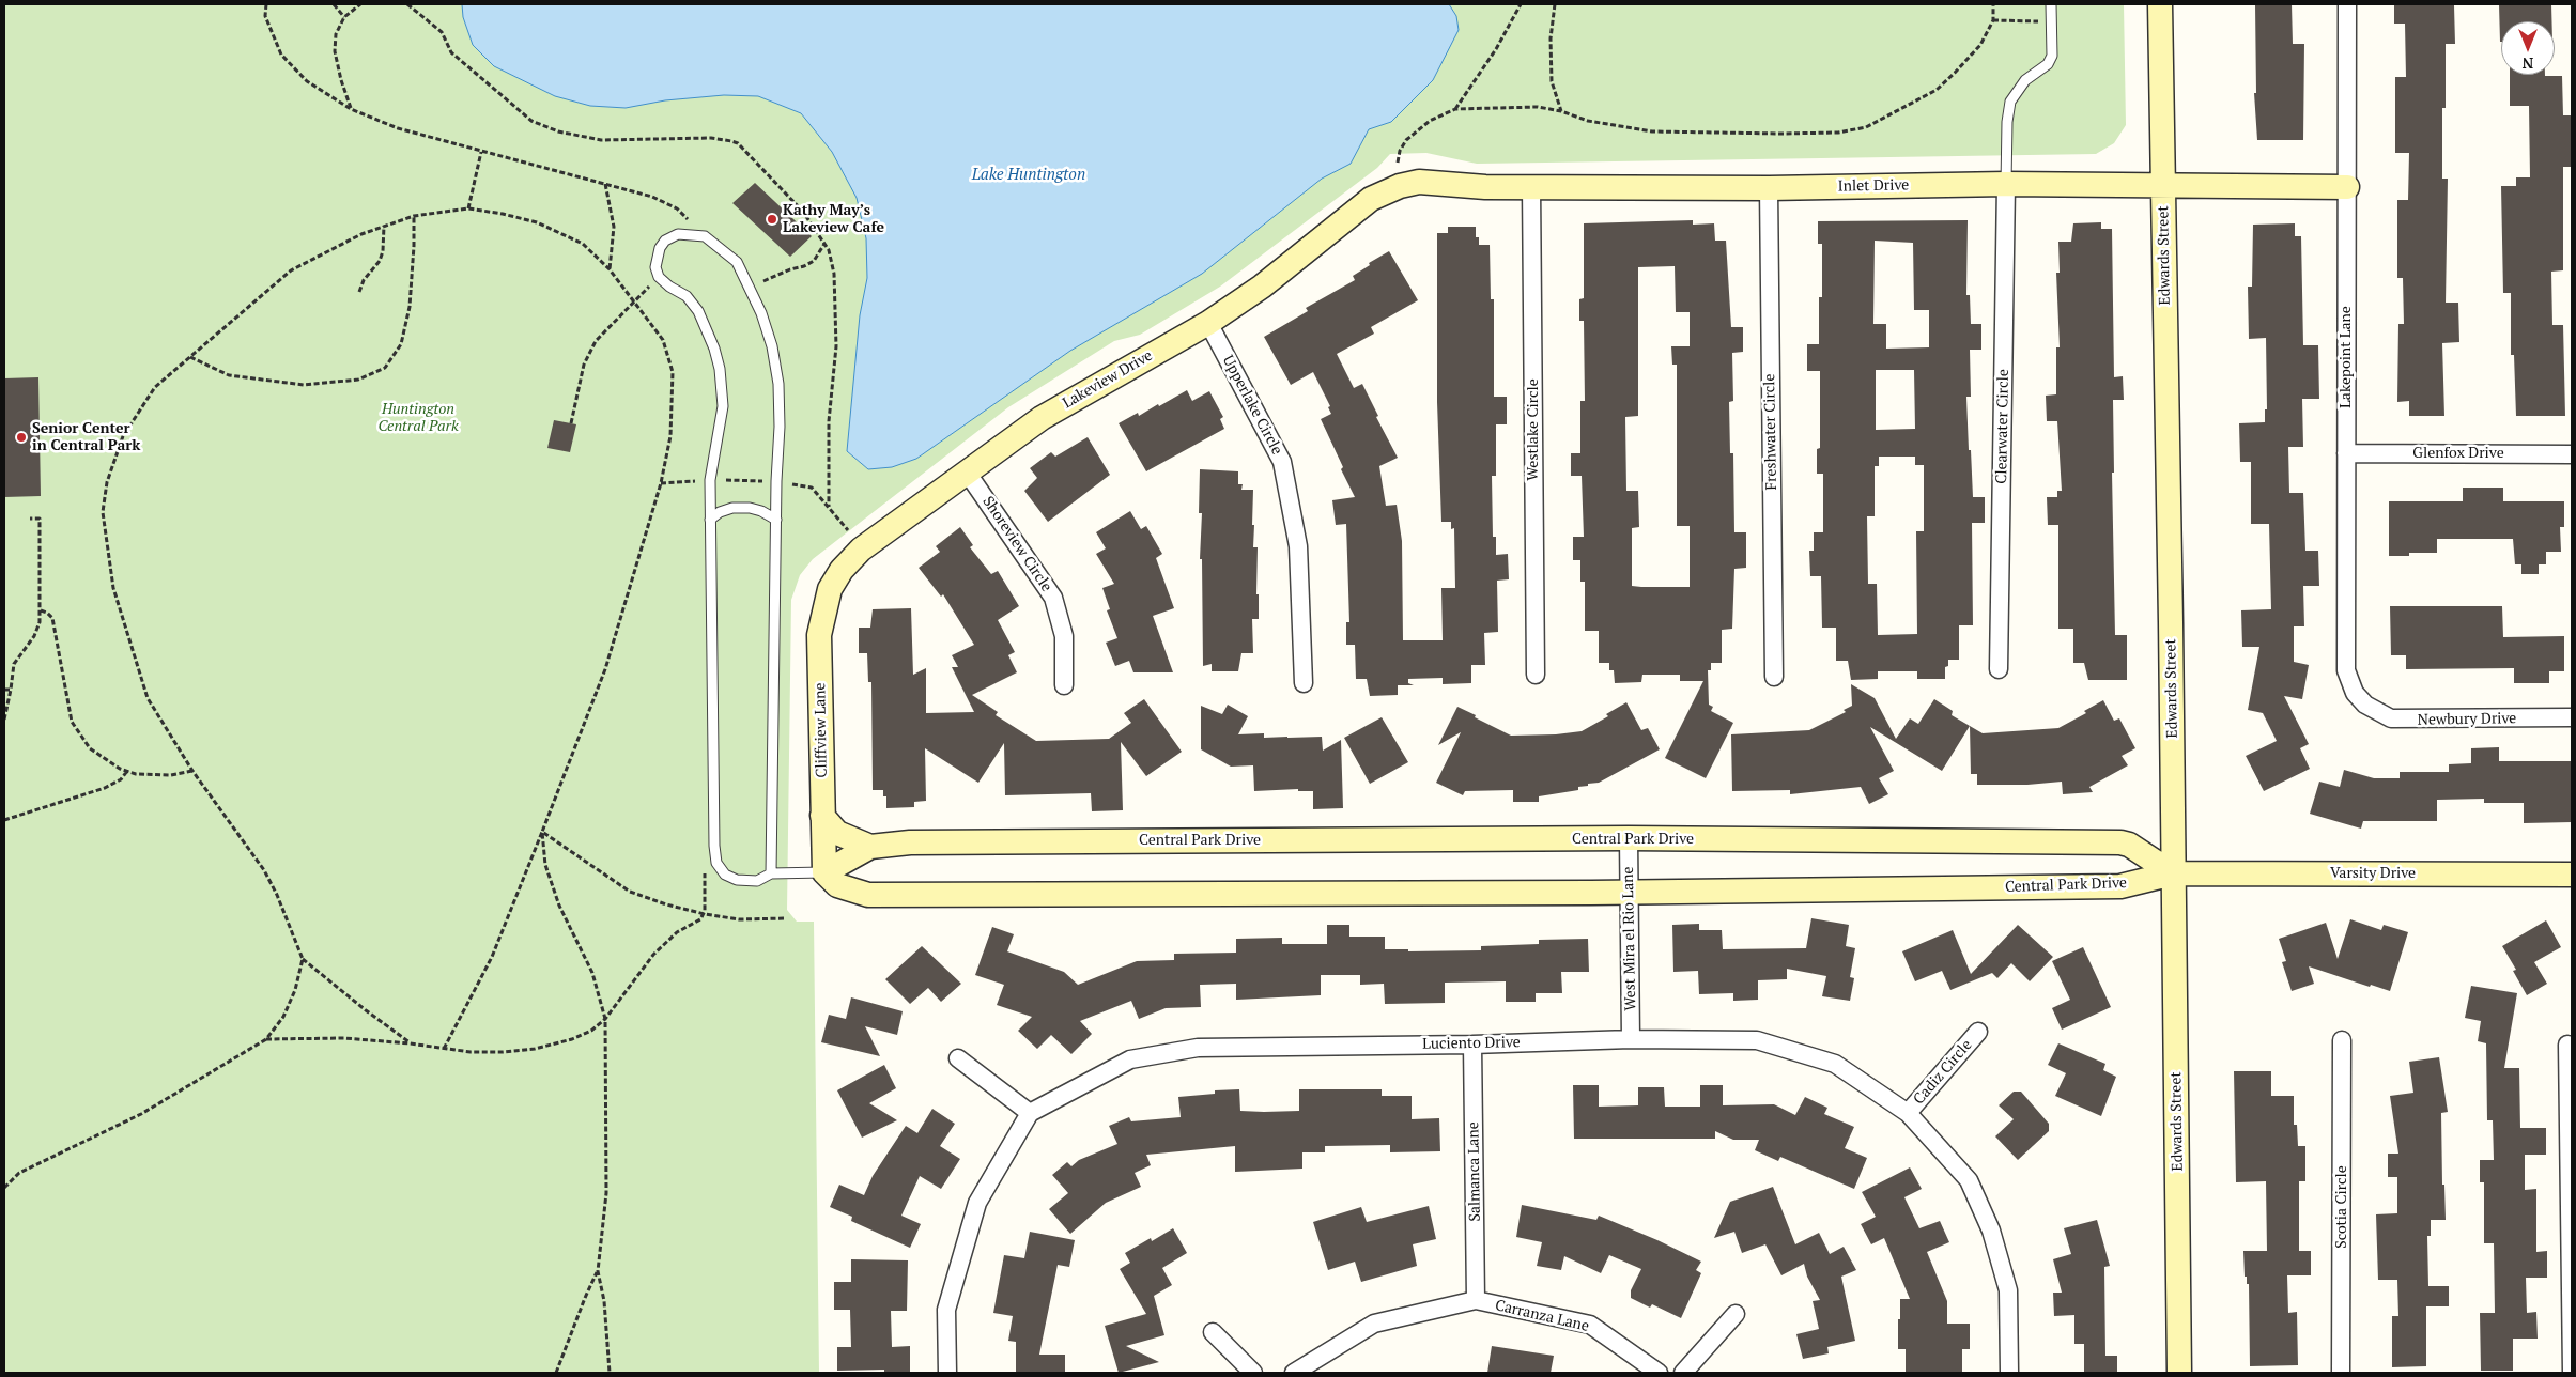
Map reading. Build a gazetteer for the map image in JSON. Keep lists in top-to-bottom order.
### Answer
{
  "streets": {
    "street": [
      "Inlet Drive",
      "Edwards Street",
      "Lakepoint Lane",
      "Lakeview Drive",
      "Upperlake Circle",
      "Clearwater Circle",
      "Westlake Circle",
      "Freshwater Circle",
      "Glenfox Drive",
      "Shoreview Circle",
      "Newbury Drive",
      "Cliffview Lane",
      "Central Park Drive",
      "Varsity Drive",
      "West Mira el Rio Lane",
      "Luciento Drive",
      "Cadiz Circle",
      "Salmanca Lane",
      "Scotia Circle",
      "Carranza Lane"
    ]
  },
  "crossings": [
    ["Inlet Drive", "Edwards Street"],
    ["Inlet Drive", "Lakepoint Lane"],
    ["Inlet Drive", "Lakeview Drive"],
    ["Inlet Drive", "Clearwater Circle"],
    ["Inlet Drive", "Westlake Circle"],
    ["Inlet Drive", "Freshwater Circle"],
    ["Edwards Street", "Central Park Drive"],
    ["Edwards Street", "Varsity Drive"],
    ["Lakepoint Lane", "Glenfox Drive"],
    ["Lakepoint Lane", "Newbury Drive"],
    ["Lakeview Drive", "Upperlake Circle"],
    ["Lakeview Drive", "Shoreview Circle"],
    ["Lakeview Drive", "Cliffview Lane"],
    ["Cliffview Lane", "Central Park Drive"],
    ["Central Park Drive", "Varsity Drive"],
    ["Central Park Drive", "West Mira el Rio Lane"],
    ["West Mira el Rio Lane", "Luciento Drive"],
    ["Luciento Drive", "Cadiz Circle"],
    ["Luciento Drive", "Salmanca Lane"],
    ["Salmanca Lane", "Carranza Lane"]
  ],
  "water": ["Lake Huntington"],
  "parks": ["Huntington Central Park"],
  "places": ["Kathy May’s Lakeview Cafe", "Senior Center in Central Park"],
  "north": "bottom"
}
